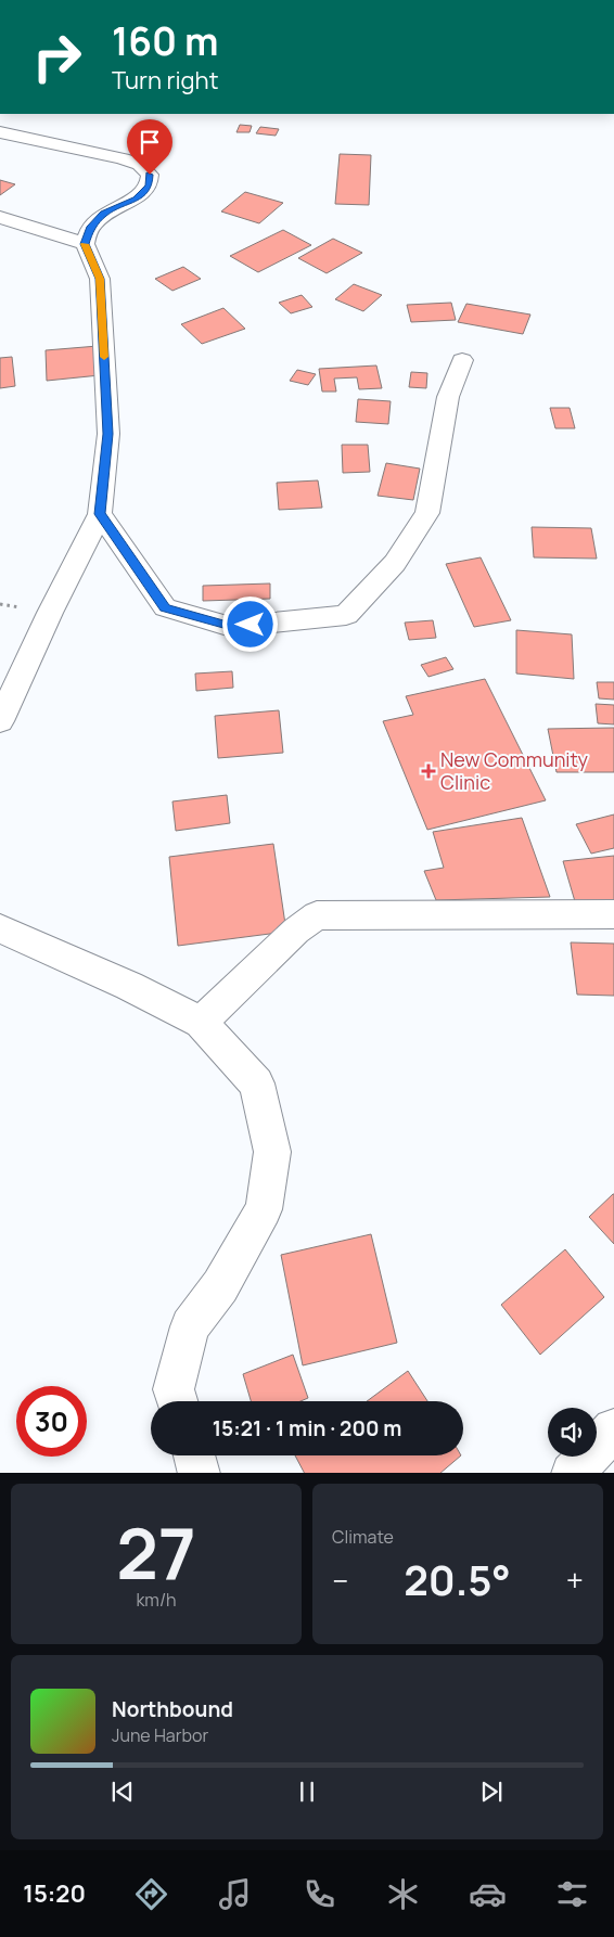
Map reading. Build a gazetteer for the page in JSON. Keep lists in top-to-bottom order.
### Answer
{
  "places": {
    "health": ["New Community Clinic"]
  },
  "page": {
    "turn": ["160 m", "Turn right"],
    "limit": "30",
    "trip": "15:21 · 1 min · 200 m",
    "tile": [
      ["27", "km/h"],
      "Climate"
    ],
    "heat": ["−", "20.5°", "+"],
    "song": ["Northbound", "June Harbor"],
    "tabs": "15:20"
  }
}
